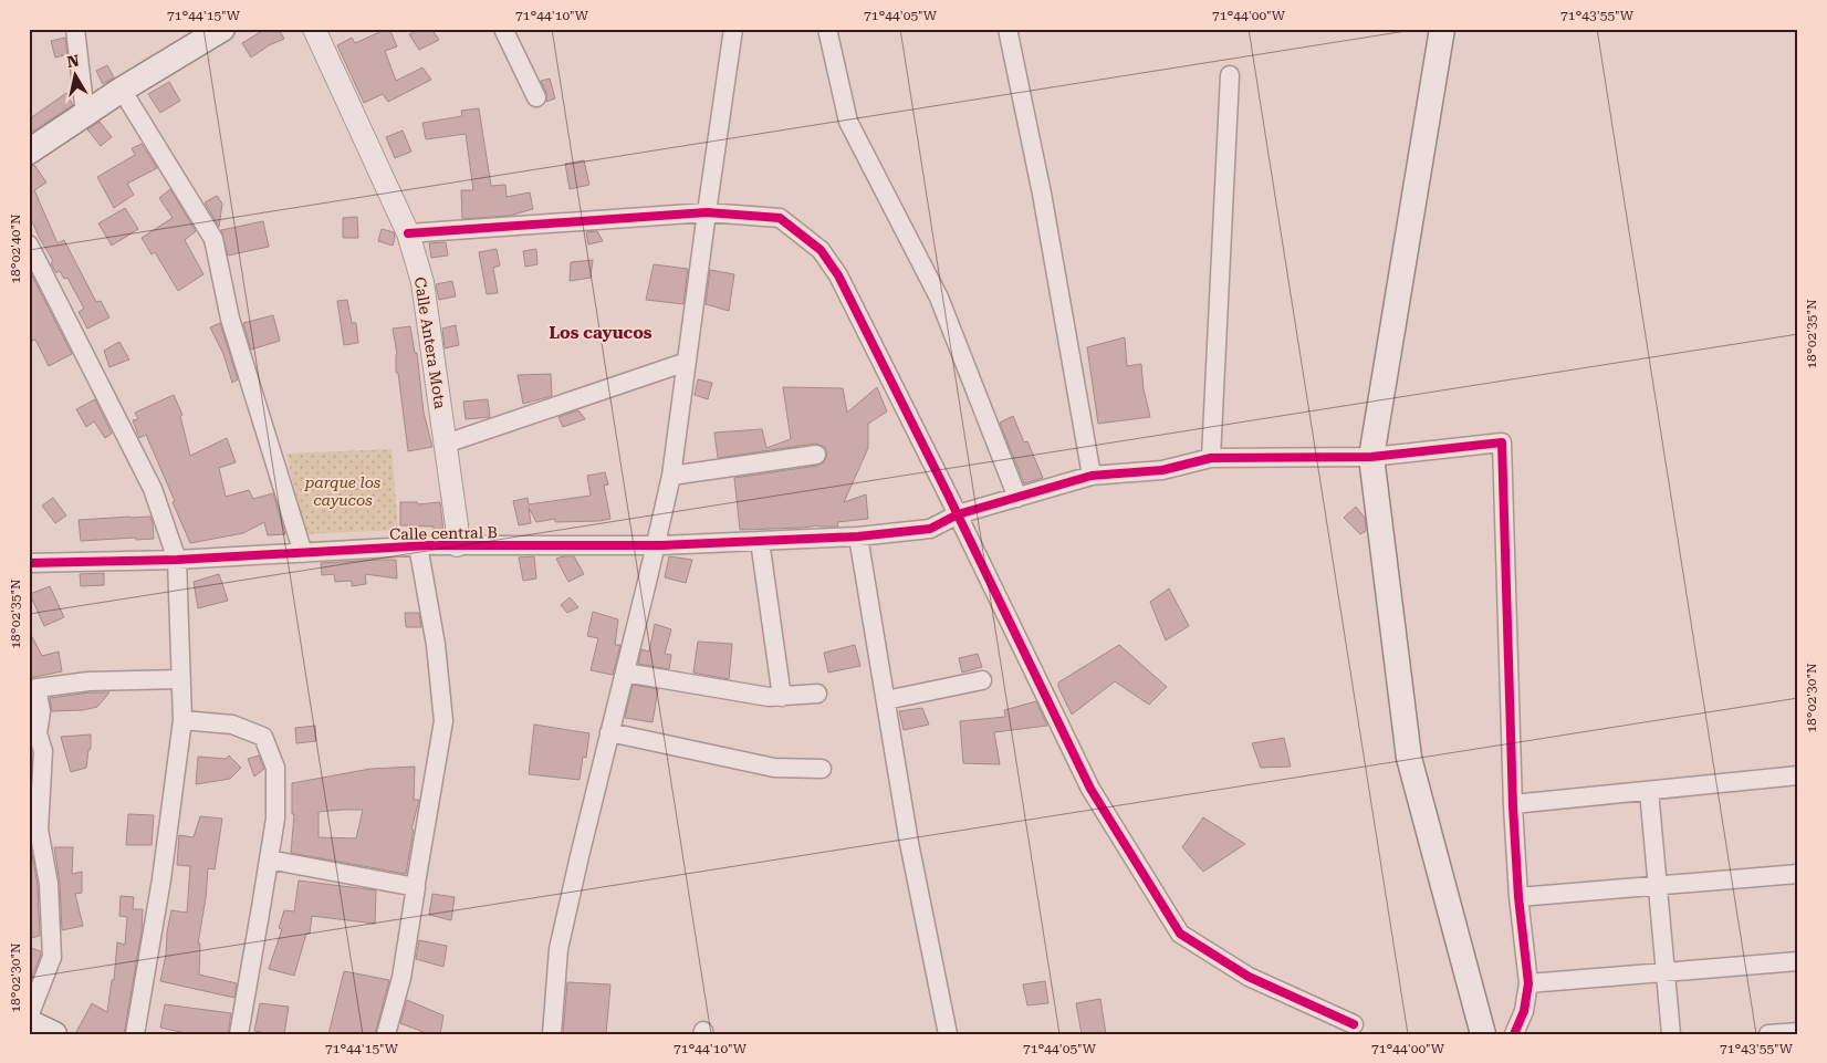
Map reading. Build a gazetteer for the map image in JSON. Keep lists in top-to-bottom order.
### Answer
{
  "streets": {
    "street": ["Calle Antera Mota", "Calle central B"]
  },
  "crossings": [
    ["Calle Antera Mota", "Calle central B"]
  ],
  "districts": ["Los cayucos"],
  "parks": ["parque los cayucos"],
  "north": "top",
  "coordinates": [
    "71°44'15\"W",
    "71°44'10\"W",
    "71°44'05\"W",
    "71°44'00\"W",
    "71°43'55\"W",
    "18°02'40\"N",
    "18°02'35\"N",
    "18°02'30\"N"
  ]
}
